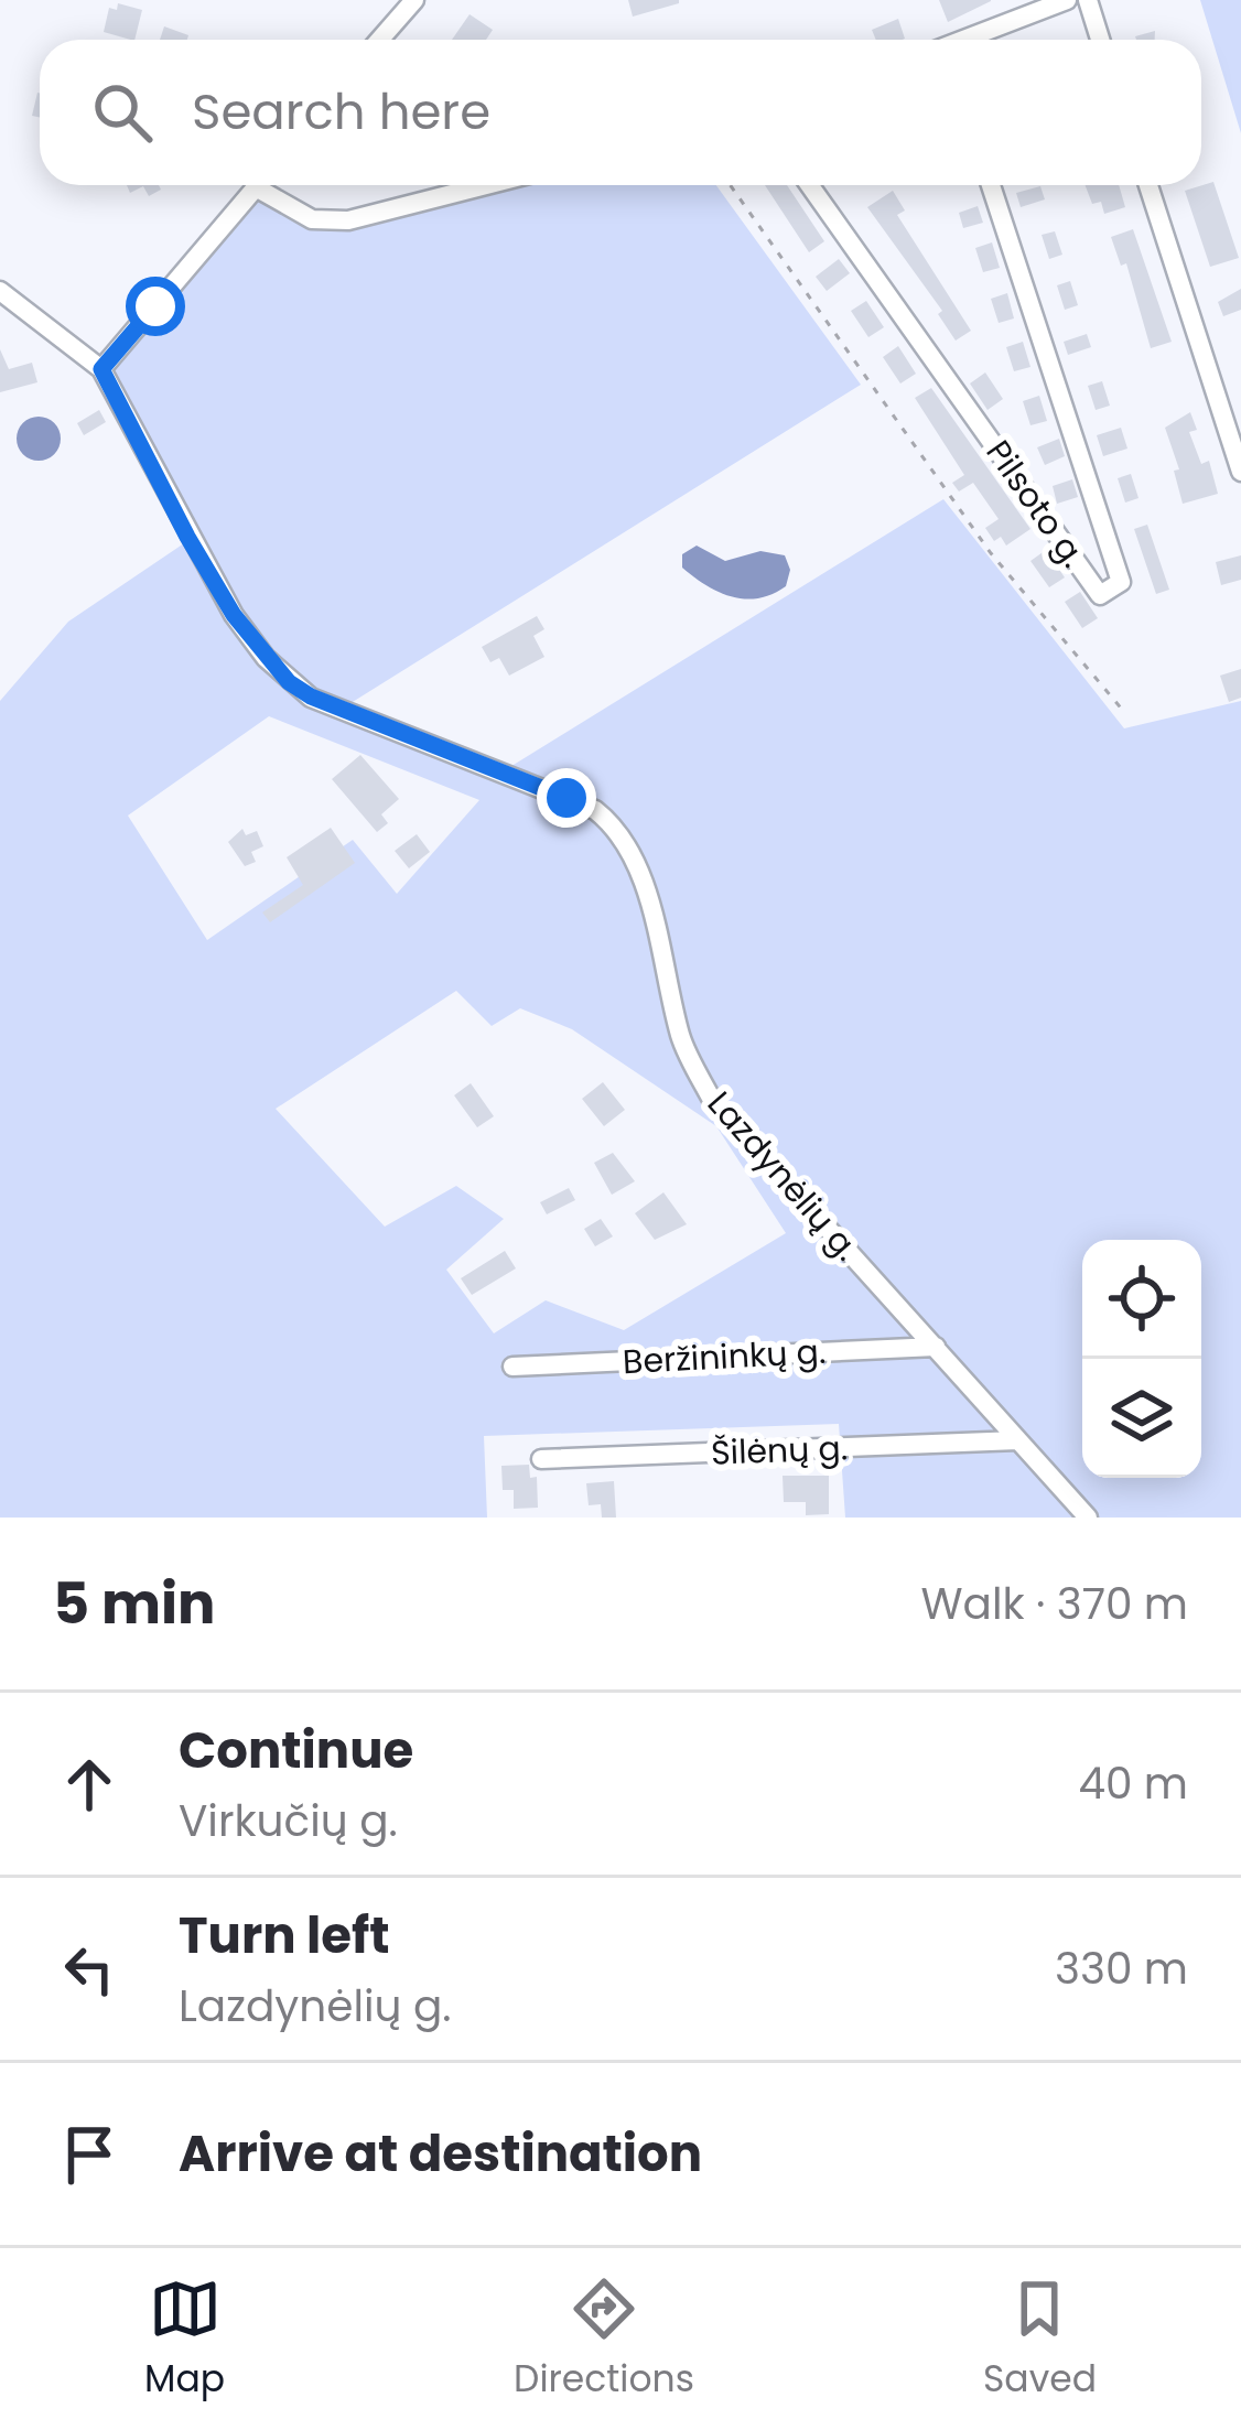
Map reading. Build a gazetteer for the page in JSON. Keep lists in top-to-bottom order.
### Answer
{
  "streets": {
    "street": [
      "Pilsoto g.",
      "Lazdynėlių g.",
      "Beržininkų g.",
      "Šilėnų g."
    ]
  },
  "crossings": [
    ["Lazdynėlių g.", "Beržininkų g."],
    ["Lazdynėlių g.", "Šilėnų g."]
  ],
  "page": {
    "search": "Search here",
    "heading": ["5 min", "Walk · 370 m"],
    "list": [
      ["Continue", "Virkučių g.", "40 m"],
      ["Turn left", "Lazdynėlių g.", "330 m"],
      "Arrive at destination"
    ],
    "nav": ["Map", "Directions", "Saved"]
  }
}
